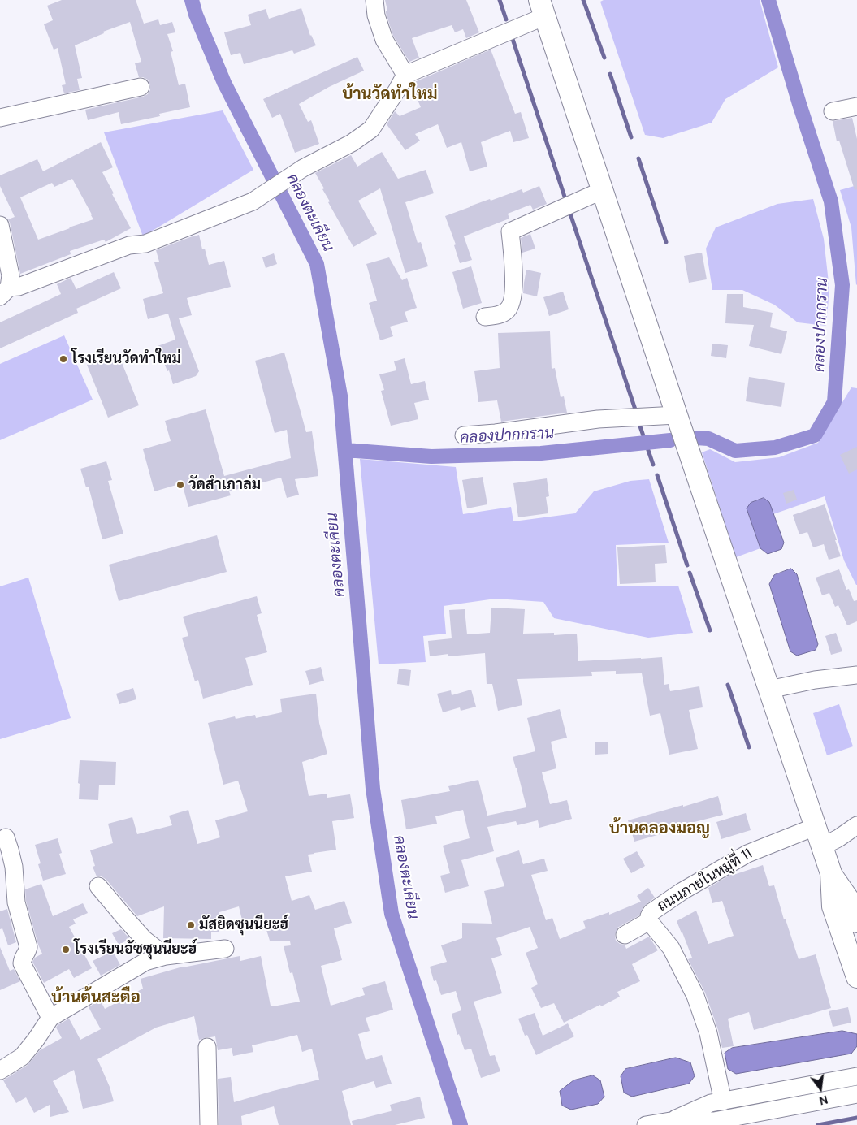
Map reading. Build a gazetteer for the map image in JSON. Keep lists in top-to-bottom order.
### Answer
{
  "streets": {
    "street": ["ถนนภายในหมู่ที่ 11"]
  },
  "districts": ["บ้านวัดทำใหม่", "บ้านคลองมอญ", "บ้านต้นสะตือ"],
  "water": ["คลองตะเคียน", "คลองปากกราน"],
  "places": [
    "โรงเรียนวัดทำใหม่",
    "วัดสำเภาล่ม",
    "มัสยิดซุนนียะฮ์",
    "โรงเรียนอัซซุนนียะฮ์"
  ],
  "north": "bottom"
}
